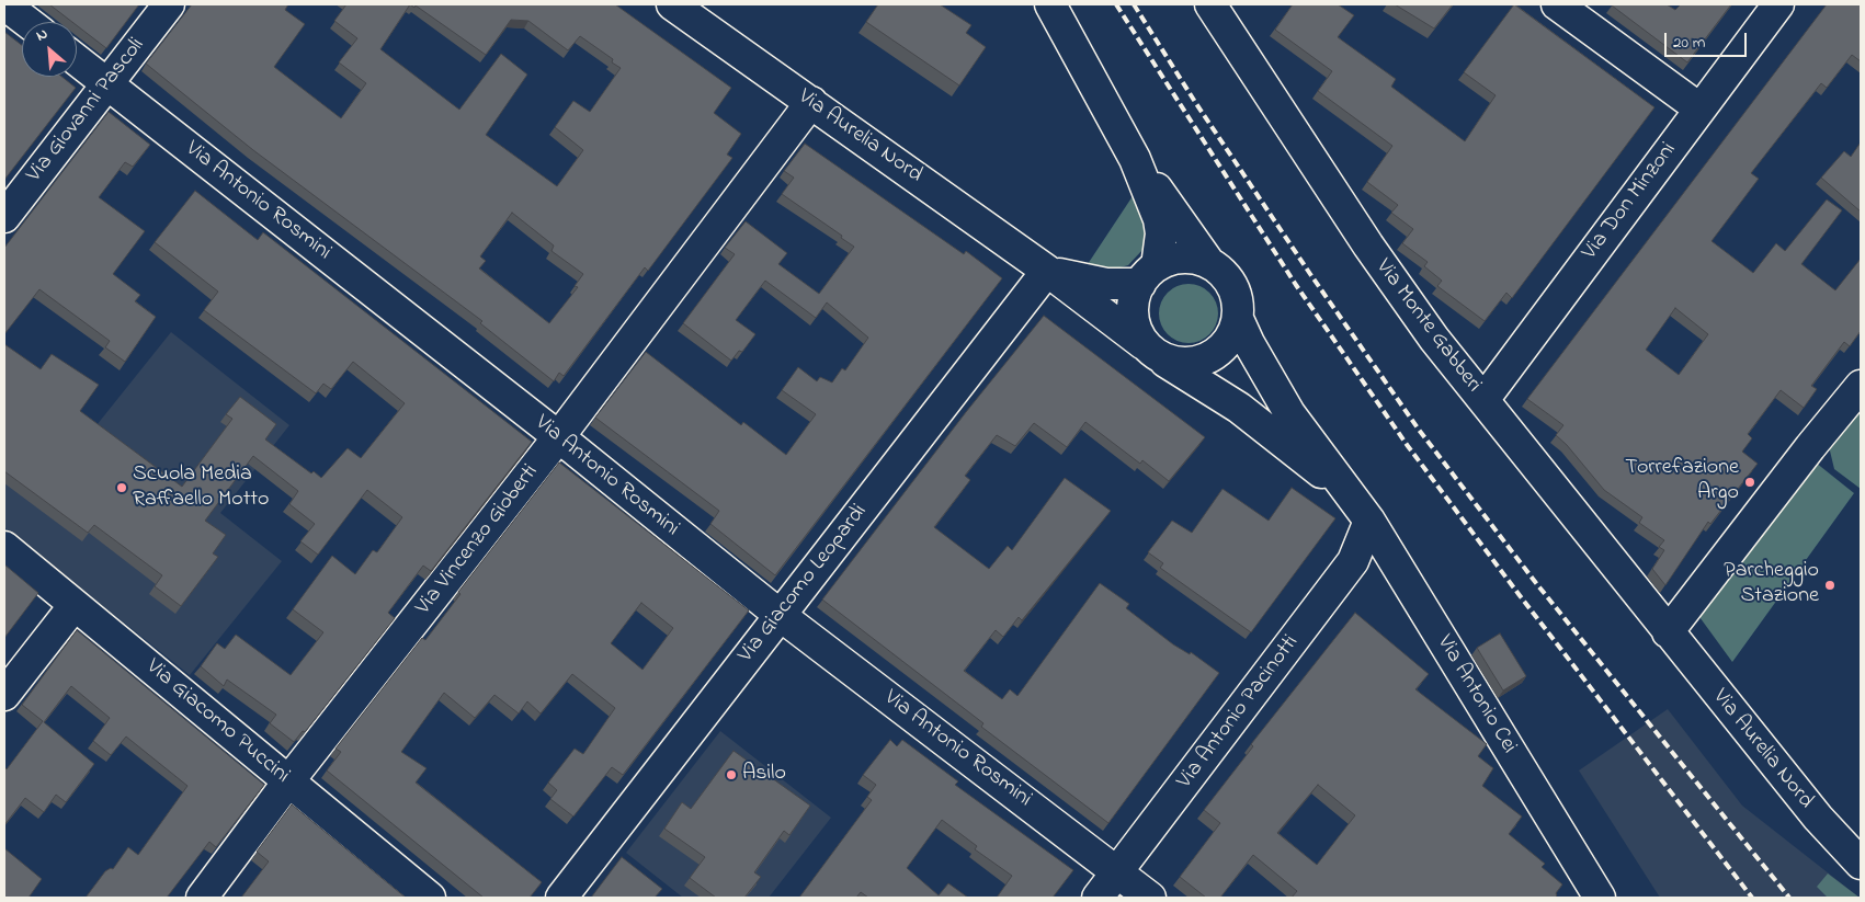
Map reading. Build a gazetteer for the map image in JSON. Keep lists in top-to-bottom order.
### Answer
{
  "streets": {
    "street": [
      "Via Giovanni Pascoli",
      "Via Aurelia Nord",
      "Via Antonio Rosmini",
      "Via Don Minzoni",
      "Via Monte Gabberi",
      "Via Vincenzo Gioberti",
      "Via Giacomo Leopardi",
      "Via Antonio Cei",
      "Via Antonio Pacinotti",
      "Via Giacomo Puccini"
    ]
  },
  "crossings": [
    ["Via Giovanni Pascoli", "Via Antonio Rosmini"],
    ["Via Aurelia Nord", "Via Monte Gabberi"],
    ["Via Aurelia Nord", "Via Vincenzo Gioberti"],
    ["Via Aurelia Nord", "Via Giacomo Leopardi"],
    ["Via Aurelia Nord", "Via Antonio Cei"],
    ["Via Antonio Rosmini", "Via Vincenzo Gioberti"],
    ["Via Antonio Rosmini", "Via Giacomo Leopardi"],
    ["Via Antonio Rosmini", "Via Antonio Pacinotti"],
    ["Via Don Minzoni", "Via Monte Gabberi"],
    ["Via Vincenzo Gioberti", "Via Giacomo Puccini"],
    ["Via Antonio Cei", "Via Antonio Pacinotti"]
  ],
  "places": [
    "Torrefazione Argo",
    "Scuola Media Raffaello Motto",
    "Parcheggio Stazione",
    "Asilo"
  ],
  "scale_bar": "20 m",
  "north": "top left"
}
